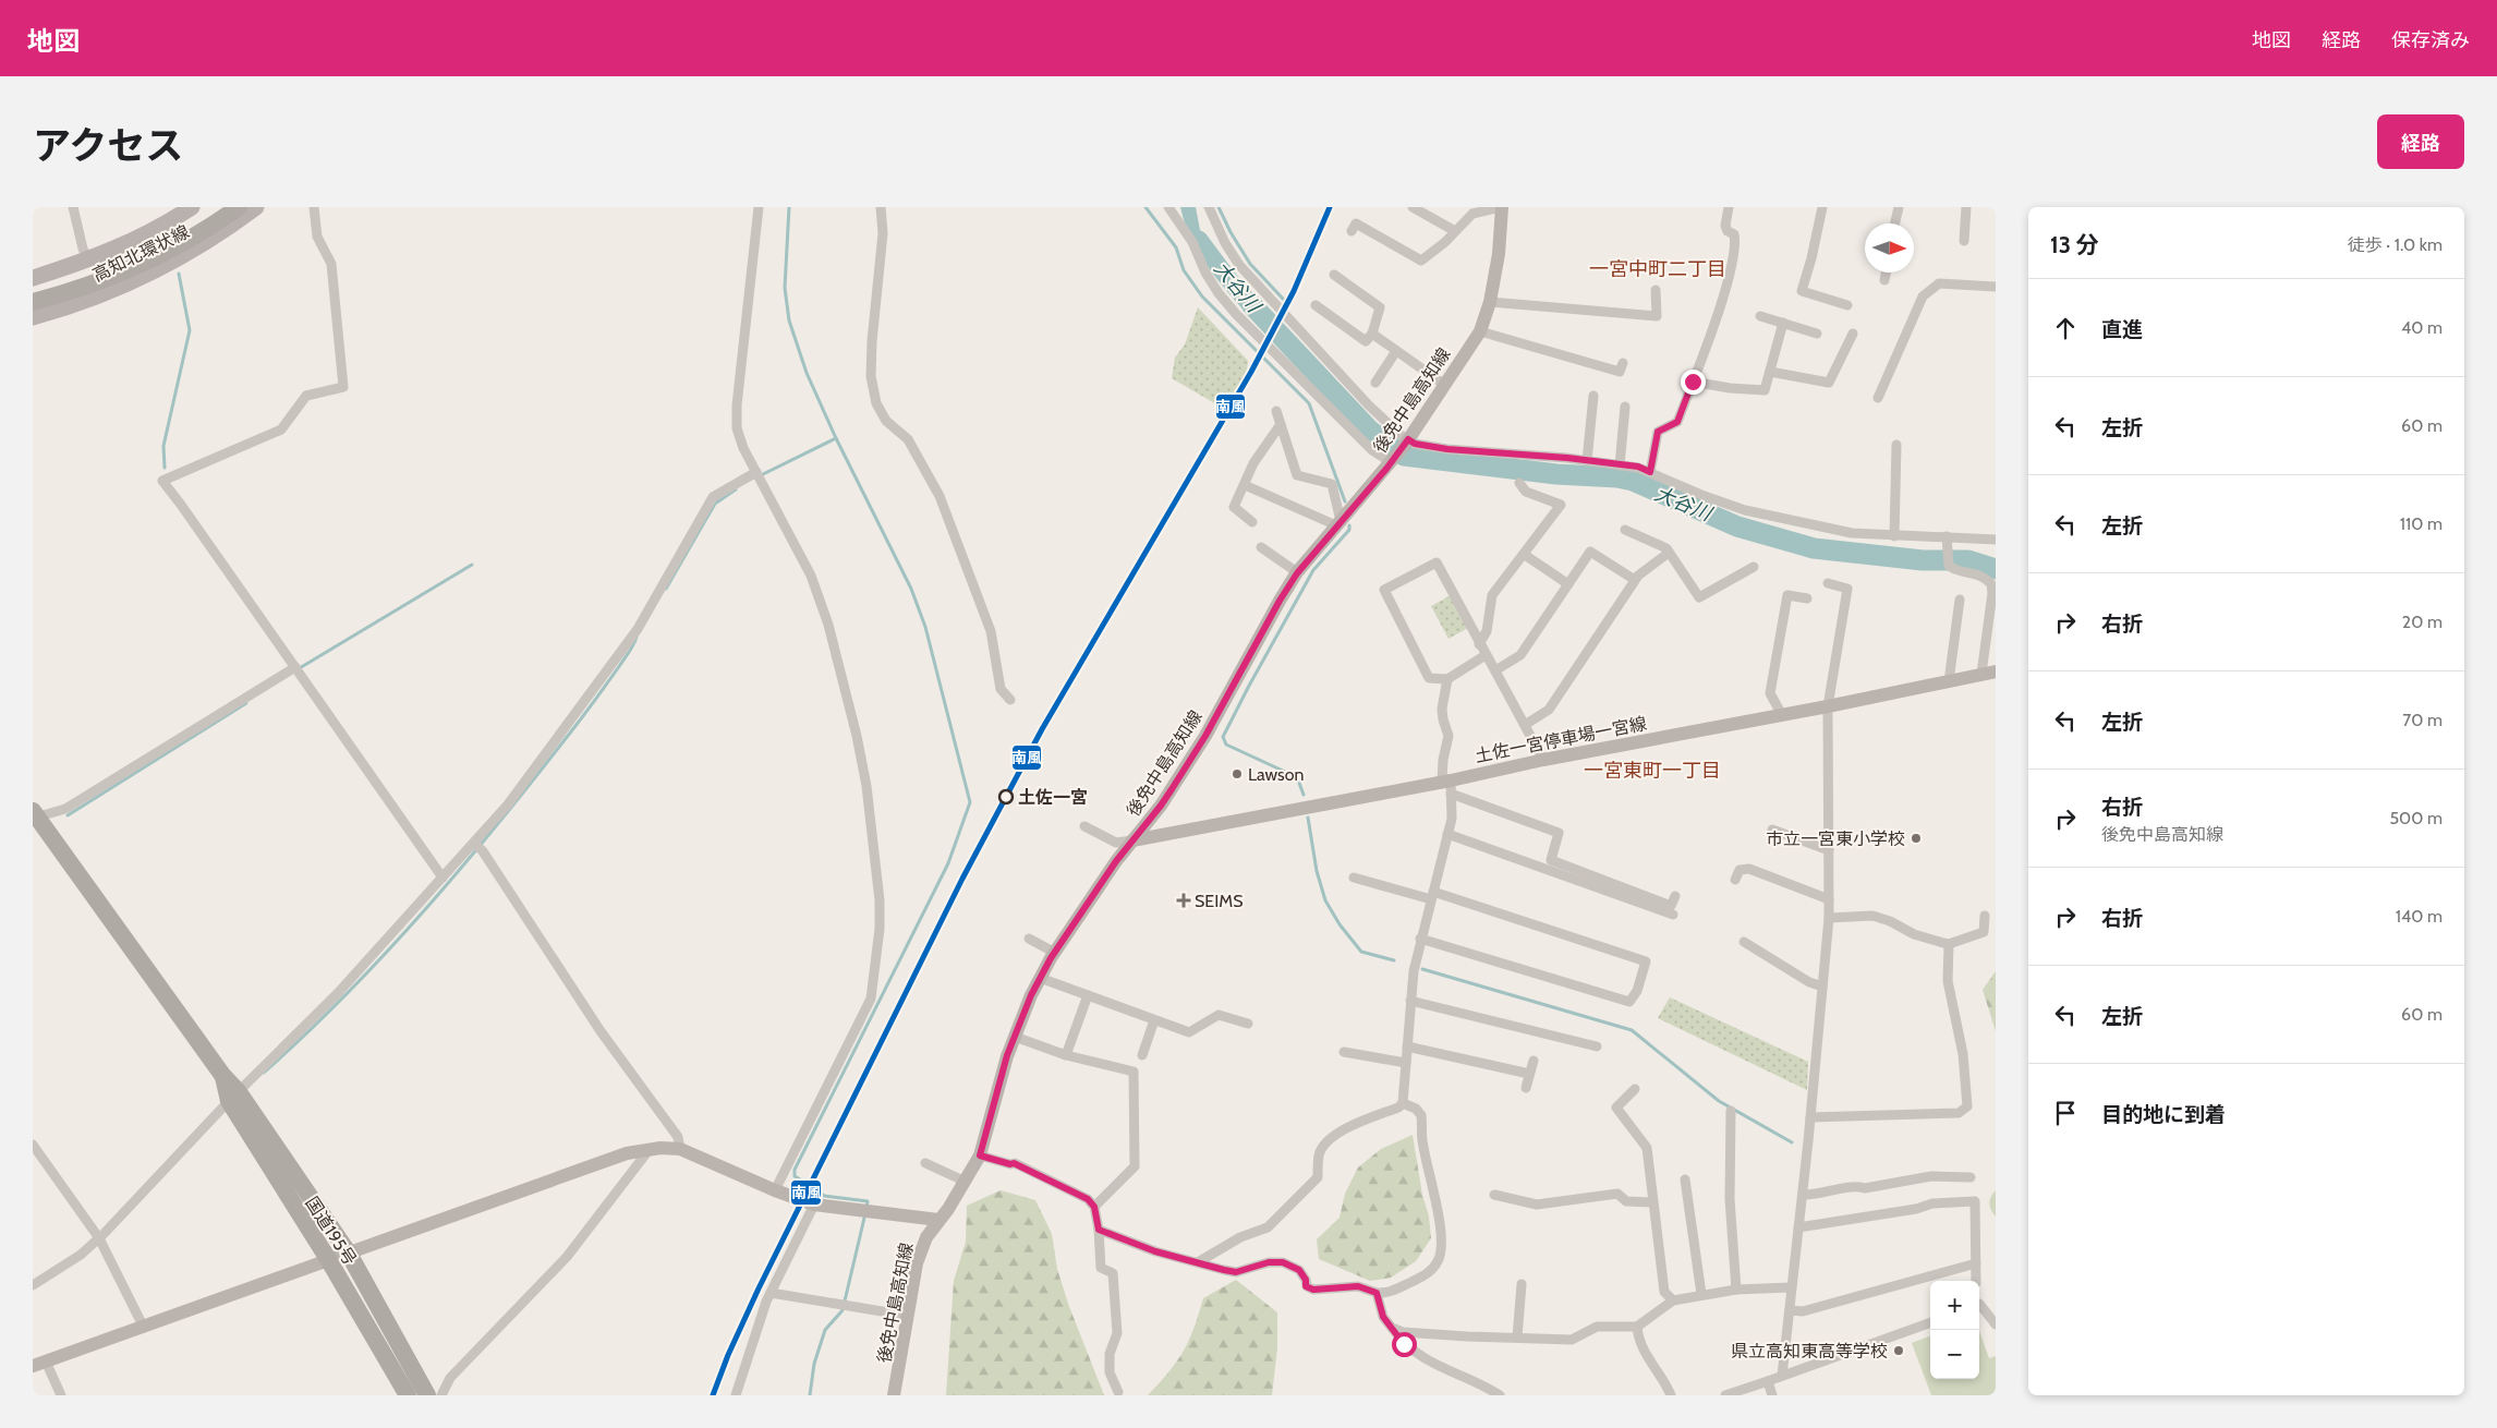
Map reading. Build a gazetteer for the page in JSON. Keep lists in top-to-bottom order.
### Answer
{
  "streets": {
    "highway": ["国道195号"],
    "main road": ["高知北環状線", "後免中島高知線", "土佐一宮停車場一宮線"]
  },
  "crossings": [
    ["後免中島高知線", "土佐一宮停車場一宮線"]
  ],
  "districts": ["一宮中町二丁目", "一宮東町一丁目"],
  "water": ["大谷川"],
  "places": {
    "other": [
      "Lawson",
      "土佐一宮",
      "市立一宮東小学校",
      "県立高知東高等学校"
    ],
    "health": ["SEIMS"]
  },
  "lines": ["transit line 南風"],
  "north": "right",
  "page": {
    "header": "地図",
    "nav": ["地図", "経路", "保存済み"],
    "title": "アクセス",
    "buttons": "経路",
    "heading": ["13 分", "徒歩 · 1.0 km"],
    "list": [
      ["直進", "40 m"],
      ["左折", "60 m"],
      ["左折", "110 m"],
      ["右折", "20 m"],
      ["左折", "70 m"],
      ["右折", "後免中島高知線", "500 m"],
      ["右折", "140 m"],
      ["左折", "60 m"],
      "目的地に到着"
    ],
    "map_buttons": ["+", "−"]
  }
}
